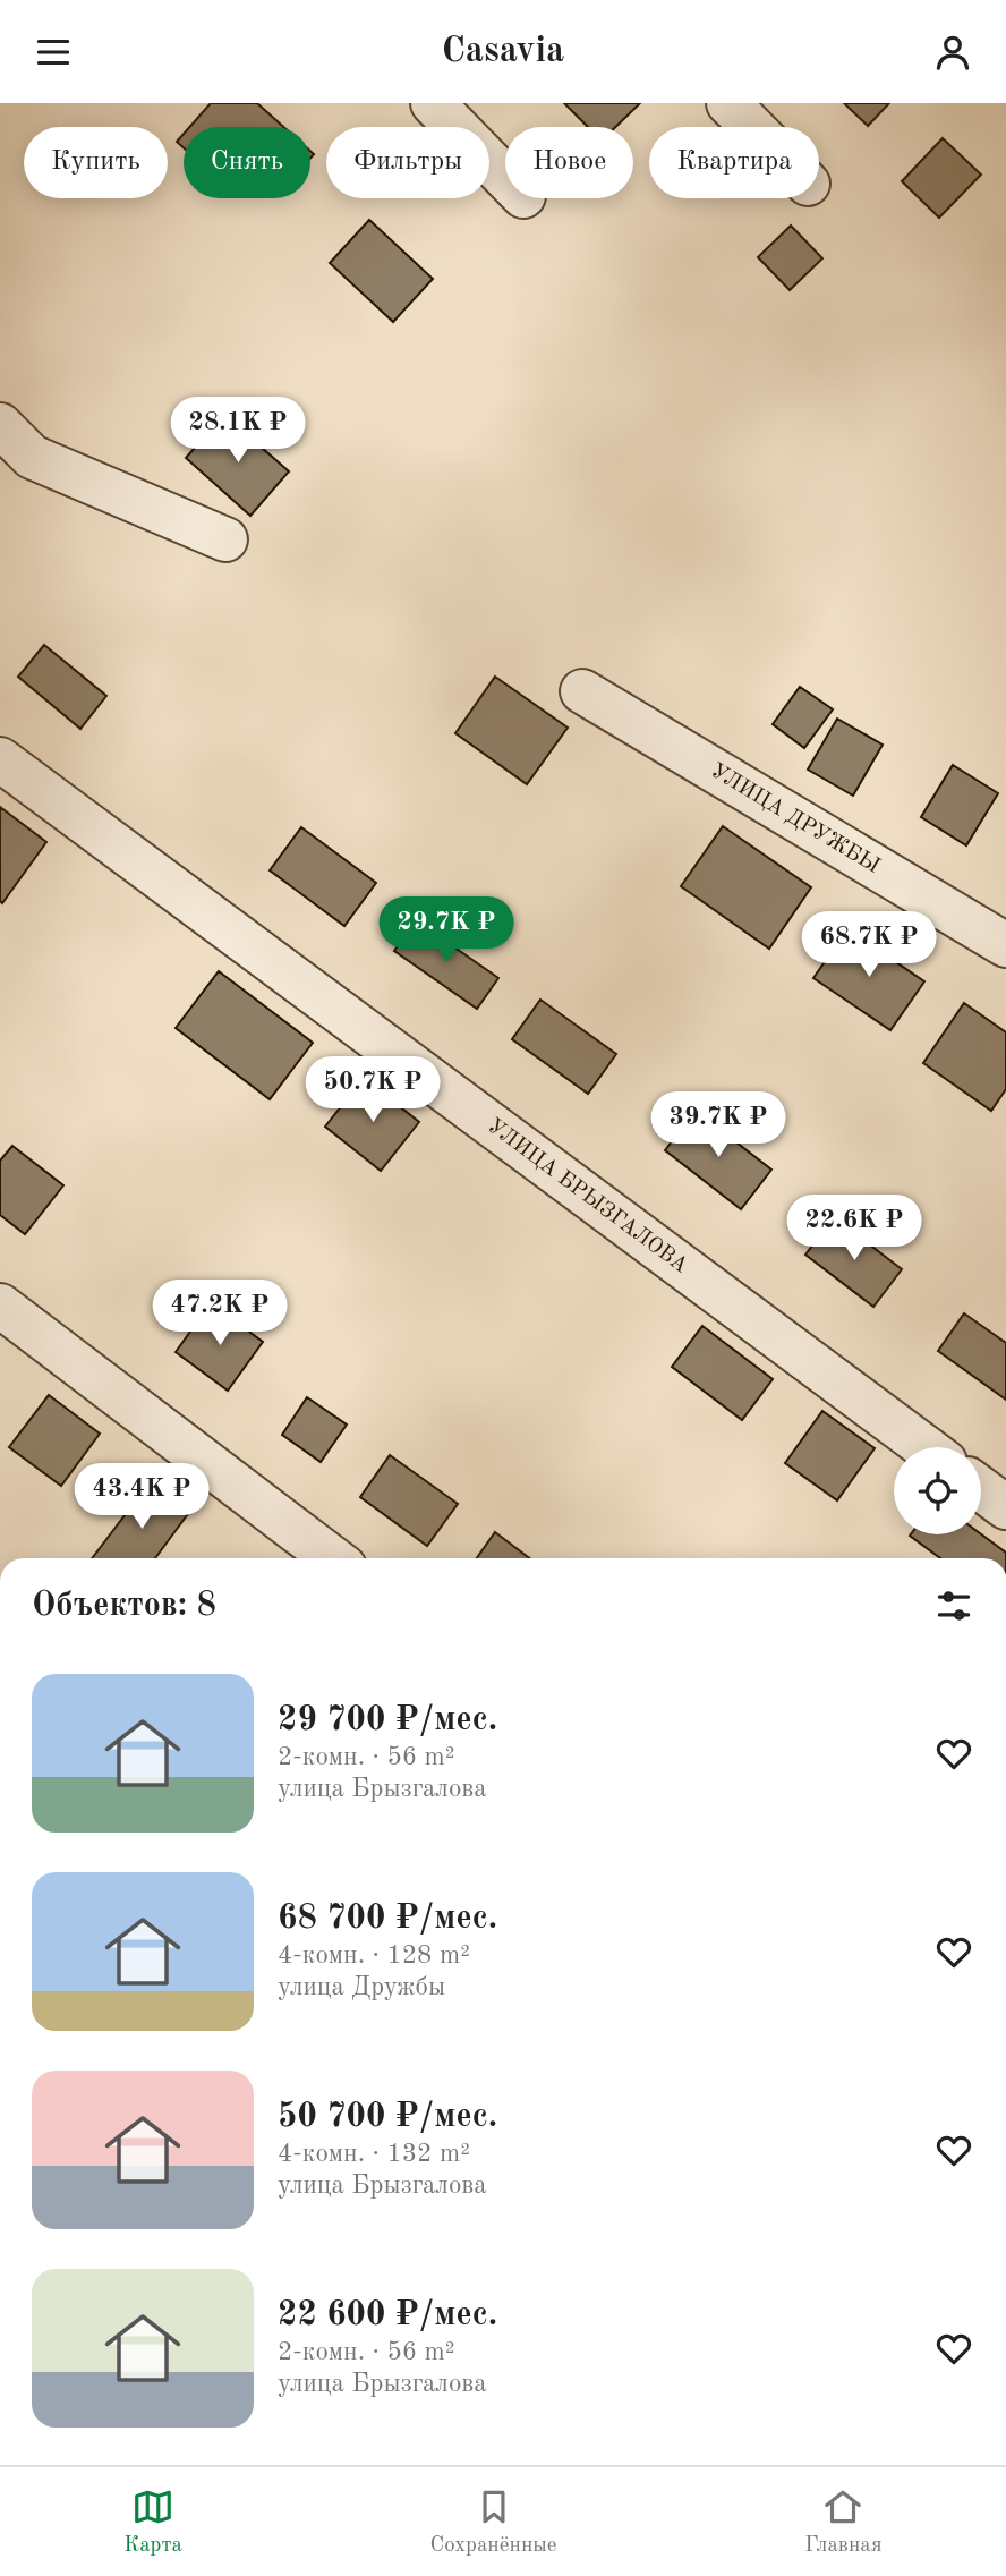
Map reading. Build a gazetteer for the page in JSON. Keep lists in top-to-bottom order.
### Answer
{
  "streets": {
    "street": ["УЛИЦА ДРУЖБЫ", "УЛИЦА БРЫЗГАЛОВА"]
  },
  "page": {
    "header": "Casavia",
    "chip": [
      "Купить",
      "Снять",
      "Фильтры",
      "Новое",
      "Квартира"
    ],
    "price": [
      "28.1K ₽",
      "29.7K ₽",
      "68.7K ₽",
      "50.7K ₽",
      "39.7K ₽",
      "22.6K ₽",
      "47.2K ₽",
      "43.4K ₽"
    ],
    "heading": "Объектов: 8",
    "list": [
      {
        "name": "29 700 ₽/мес.",
        "note": "2-комн. · 56 m² · улица Брызгалова"
      },
      {
        "name": "68 700 ₽/мес.",
        "note": "4-комн. · 128 m² · улица Дружбы"
      },
      {
        "name": "50 700 ₽/мес.",
        "note": "4-комн. · 132 m² · улица Брызгалова"
      },
      {
        "name": "22 600 ₽/мес.",
        "note": "2-комн. · 56 m² · улица Брызгалова"
      }
    ],
    "tabs": ["Карта", "Сохранённые", "Главная"]
  }
}
